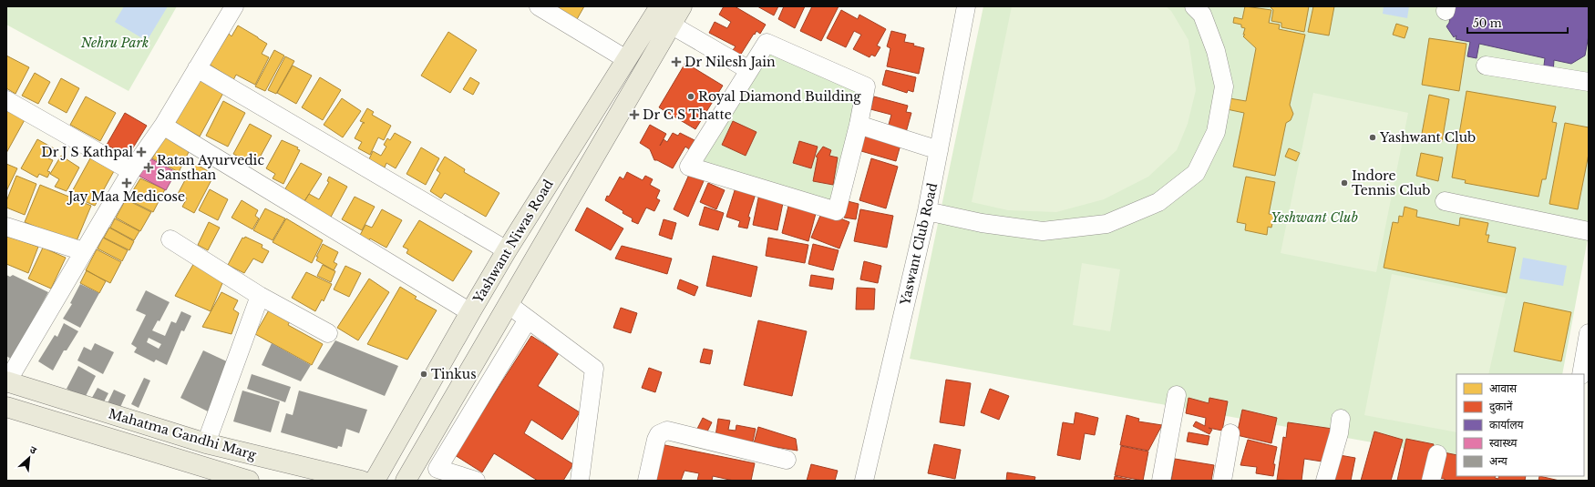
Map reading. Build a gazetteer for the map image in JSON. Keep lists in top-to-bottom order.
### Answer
{
  "streets": {
    "main road": ["Yashwant Niwas Road", "Mahatma Gandhi Marg"],
    "street": ["Yaswant Club Road"]
  },
  "parks": ["Nehru Park", "Yeshwant Club"],
  "places": {
    "health": [
      "Dr Nilesh Jain",
      "Dr C S Thatte",
      "Dr J S Kathpal",
      "Ratan Ayurvedic Sansthan",
      "Jay Maa Medicose"
    ],
    "other": [
      "Royal Diamond Building",
      "Yashwant Club",
      "Indore Tennis Club",
      "Tinkus"
    ]
  },
  "legend": [
    "आवास",
    "दुकानें",
    "कार्यालय",
    "स्वास्थ्य",
    "अन्य"
  ],
  "scale_bar": "50 m",
  "north": "top right"
}
